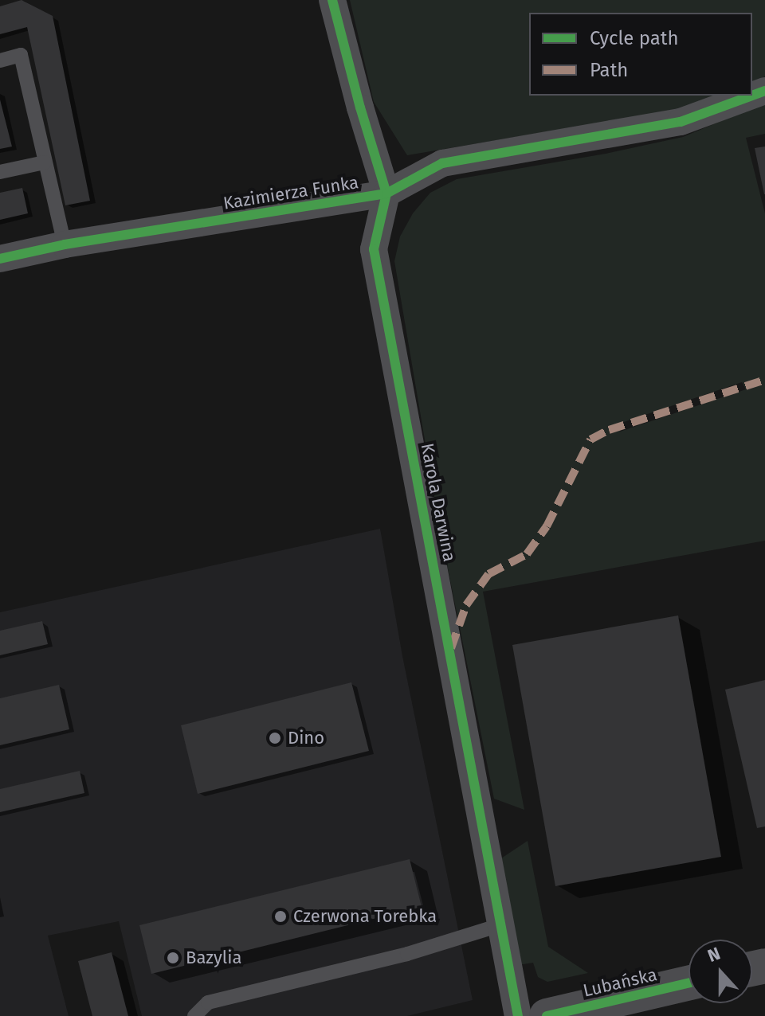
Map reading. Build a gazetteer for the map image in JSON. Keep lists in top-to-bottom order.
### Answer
{
  "streets": {
    "main road": ["Lubańska"],
    "street": ["Kazimierza Funka", "Karola Darwina"]
  },
  "crossings": [
    ["Kazimierza Funka", "Karola Darwina"]
  ],
  "places": ["Dino", "Czerwona Torebka", "Bazylia"],
  "legend": ["Cycle path", "Path"],
  "north": "top"
}
